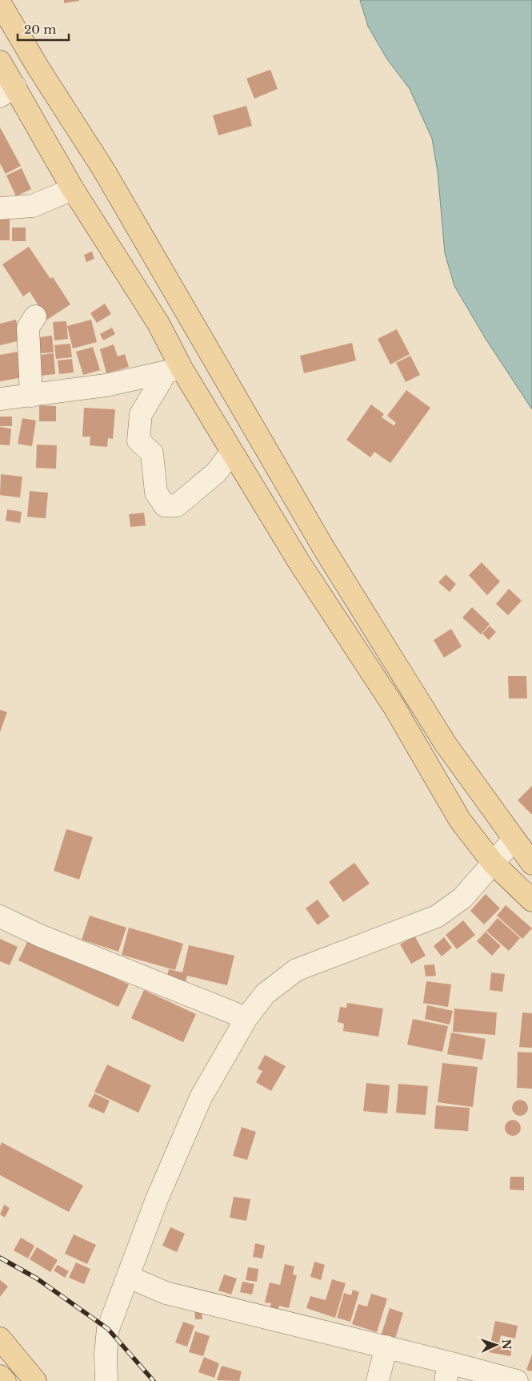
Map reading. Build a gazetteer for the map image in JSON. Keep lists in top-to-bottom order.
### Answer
{
  "scale_bar": "20 m",
  "north": "right"
}
